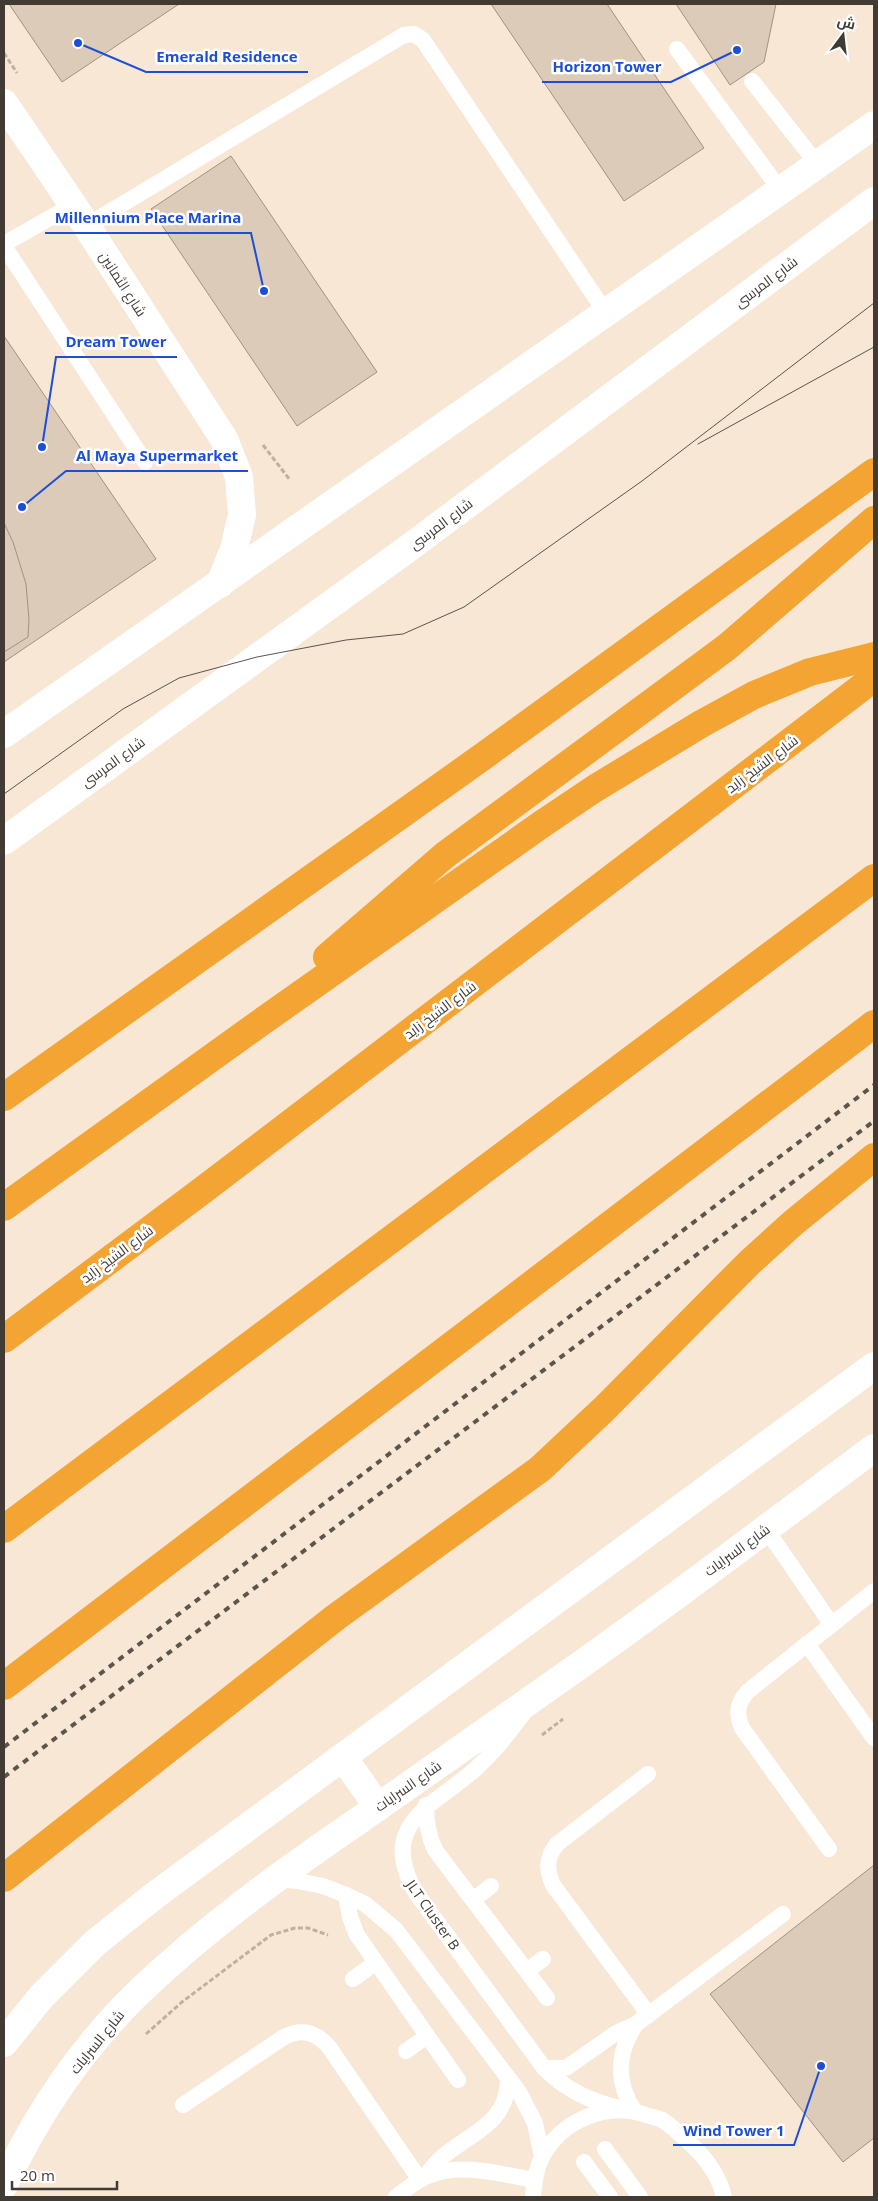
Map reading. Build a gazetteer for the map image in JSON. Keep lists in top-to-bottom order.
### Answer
{
  "streets": {
    "highway": ["شارع الشيخ زايد"],
    "main road": ["شارع المرسى", "شارع الثمانين", "شارع السرايات"],
    "lane": ["JLT Cluster B"]
  },
  "crossings": [
    ["شارع السرايات", "JLT Cluster B"]
  ],
  "places": [
    "Emerald Residence",
    "Horizon Tower",
    "Millennium Place Marina",
    "Dream Tower",
    "Al Maya Supermarket",
    "Wind Tower 1"
  ],
  "scale_bar": "20 m",
  "north": "top"
}
